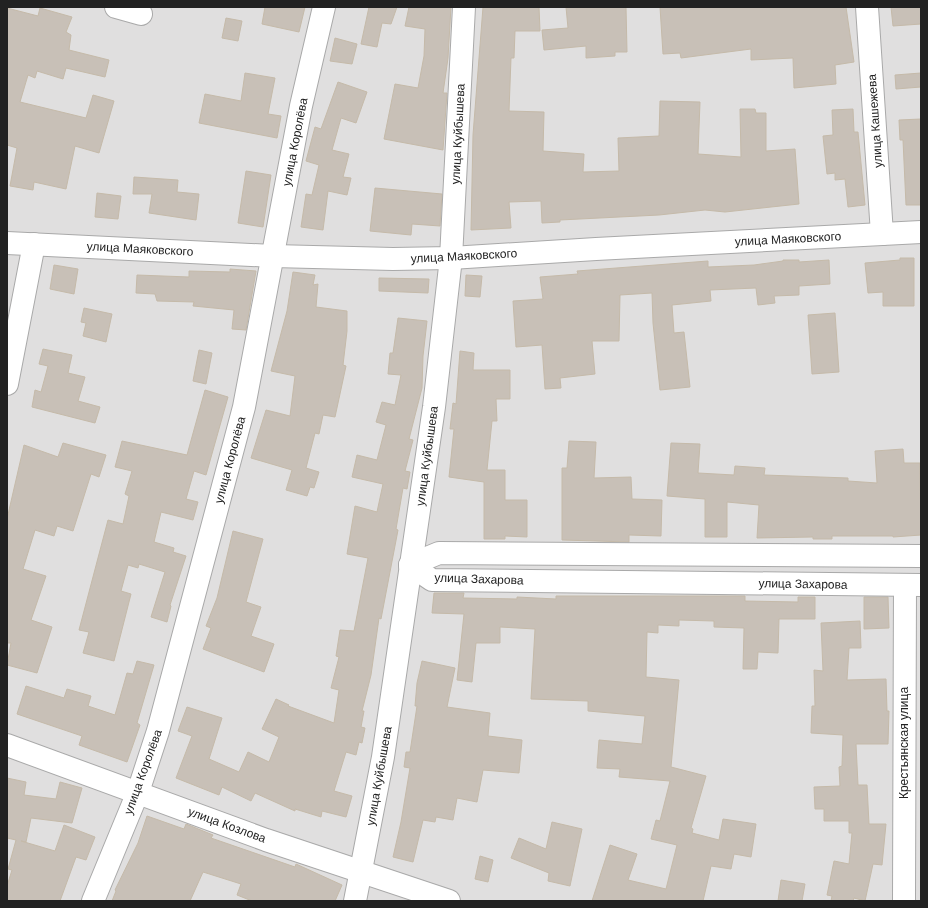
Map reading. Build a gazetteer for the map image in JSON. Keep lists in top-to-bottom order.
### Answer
{
  "streets": {
    "street": [
      "улица Кашежева",
      "улица Куйбышева",
      "улица Королёва",
      "улица Маяковского",
      "улица Захарова",
      "Крестьянская улица",
      "улица Козлова"
    ]
  },
  "crossings": [
    ["улица Кашежева", "улица Маяковского"],
    ["улица Куйбышева", "улица Маяковского"],
    ["улица Куйбышева", "улица Захарова"],
    ["улица Куйбышева", "улица Козлова"],
    ["улица Королёва", "улица Маяковского"],
    ["улица Королёва", "улица Козлова"],
    ["улица Захарова", "Крестьянская улица"]
  ]
}
